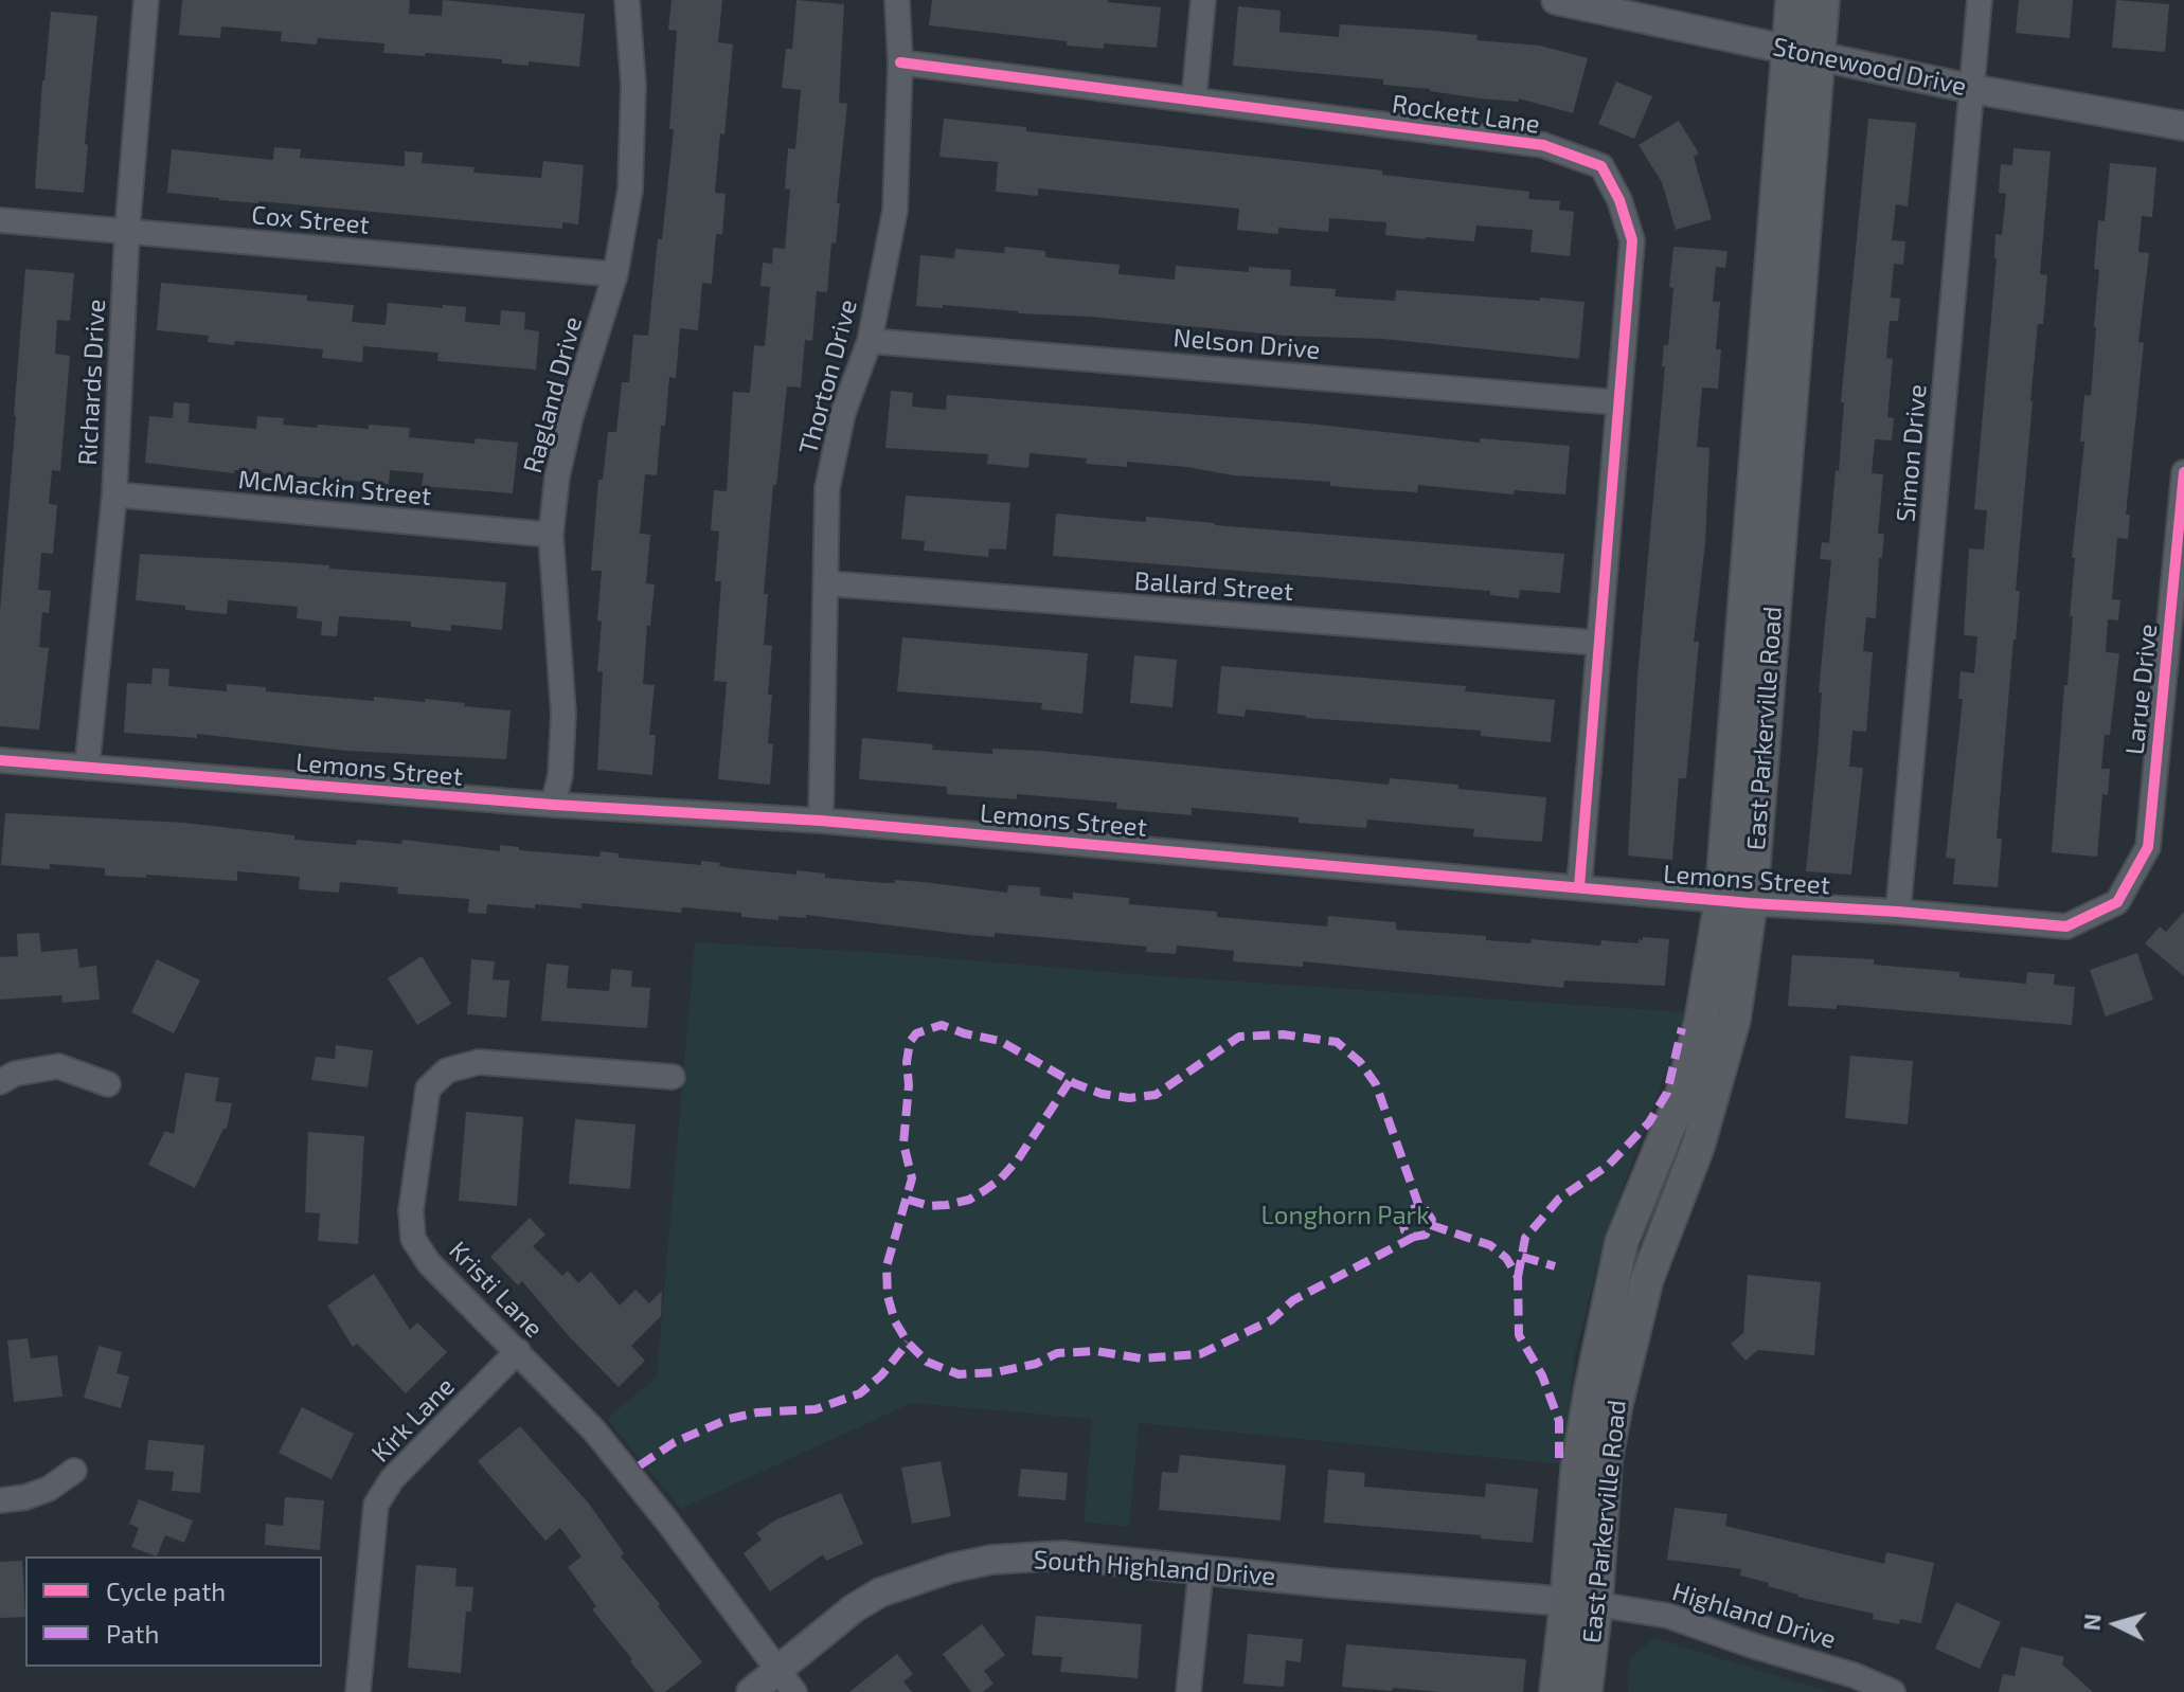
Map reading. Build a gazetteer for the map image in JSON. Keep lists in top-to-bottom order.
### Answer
{
  "streets": {
    "main road": ["East Parkerville Road"],
    "street": [
      "Stonewood Drive",
      "Rockett Lane",
      "Cox Street",
      "Nelson Drive",
      "Thorton Drive",
      "Richards Drive",
      "Ragland Drive",
      "Simon Drive",
      "McMackin Street",
      "Ballard Street",
      "Larue Drive",
      "Lemons Street",
      "Kristi Lane",
      "Kirk Lane",
      "South Highland Drive",
      "Highland Drive"
    ]
  },
  "crossings": [
    ["Stonewood Drive", "Simon Drive"],
    ["Stonewood Drive", "East Parkerville Road"],
    ["Rockett Lane", "Nelson Drive"],
    ["Rockett Lane", "Thorton Drive"],
    ["Rockett Lane", "Ballard Street"],
    ["Rockett Lane", "Lemons Street"],
    ["Cox Street", "Richards Drive"],
    ["Cox Street", "Ragland Drive"],
    ["Nelson Drive", "Thorton Drive"],
    ["Thorton Drive", "Ballard Street"],
    ["Thorton Drive", "Lemons Street"],
    ["Richards Drive", "McMackin Street"],
    ["Richards Drive", "Lemons Street"],
    ["Ragland Drive", "McMackin Street"],
    ["Ragland Drive", "Lemons Street"],
    ["Simon Drive", "Lemons Street"],
    ["Larue Drive", "Lemons Street"],
    ["East Parkerville Road", "Lemons Street"],
    ["East Parkerville Road", "South Highland Drive"],
    ["East Parkerville Road", "Highland Drive"],
    ["Kristi Lane", "Kirk Lane"],
    ["Kristi Lane", "South Highland Drive"],
    ["South Highland Drive", "Highland Drive"]
  ],
  "parks": ["Longhorn Park"],
  "legend": ["Cycle path", "Path"],
  "north": "left"
}
